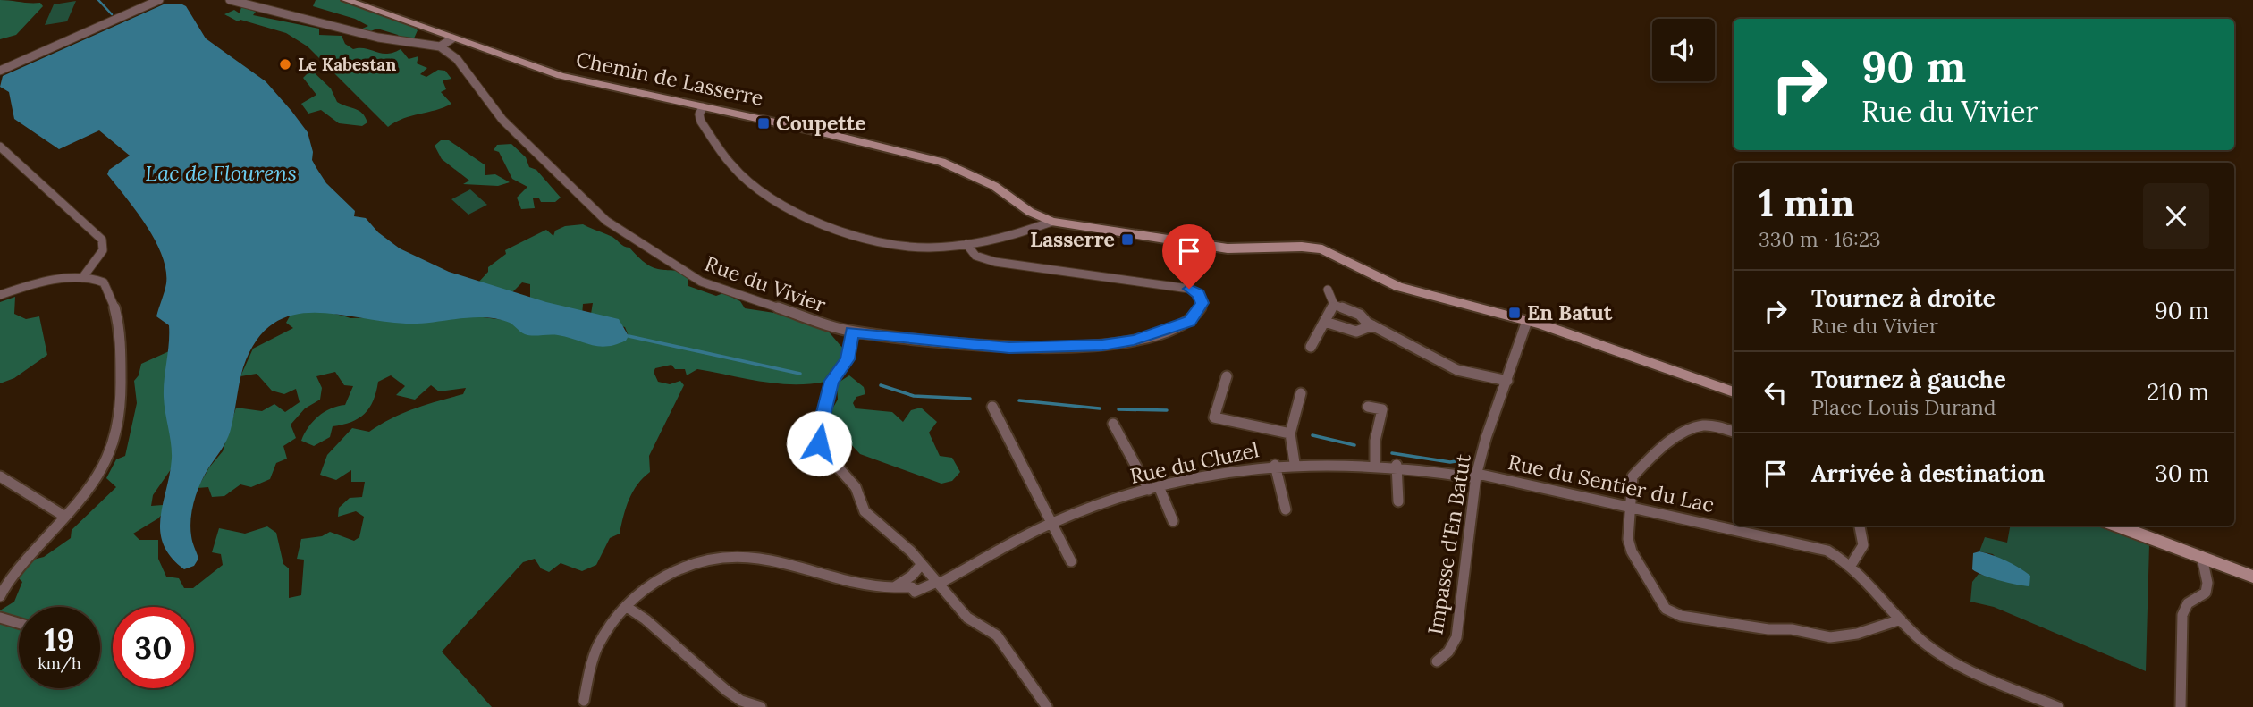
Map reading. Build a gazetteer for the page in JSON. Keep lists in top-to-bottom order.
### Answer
{
  "streets": {
    "street": [
      "Chemin de Lasserre",
      "Rue du Vivier",
      "Rue du Cluzel",
      "Rue du Sentier du Lac",
      "Impasse d'En Batut"
    ]
  },
  "crossings": [
    ["Chemin de Lasserre", "Impasse d'En Batut"],
    ["Rue du Cluzel", "Rue du Sentier du Lac"],
    ["Rue du Cluzel", "Impasse d'En Batut"],
    ["Rue du Sentier du Lac", "Impasse d'En Batut"]
  ],
  "water": ["Lac de Flourens"],
  "places": {
    "other": ["Le Kabestan"],
    "transit": ["Coupette", "Lasserre", "En Batut"]
  },
  "page": {
    "turn": ["90 m", "Rue du Vivier"],
    "heading": ["1 min", "330 m · 16:23"],
    "list": [
      {
        "name": "Tournez à droite",
        "note": "Rue du Vivier",
        "value": "90 m"
      },
      {
        "name": "Tournez à gauche",
        "note": "Place Louis Durand",
        "value": "210 m"
      },
      {
        "name": "Arrivée à destination",
        "value": "30 m"
      }
    ],
    "speed": "19 km/h",
    "limit": "30"
  }
}
